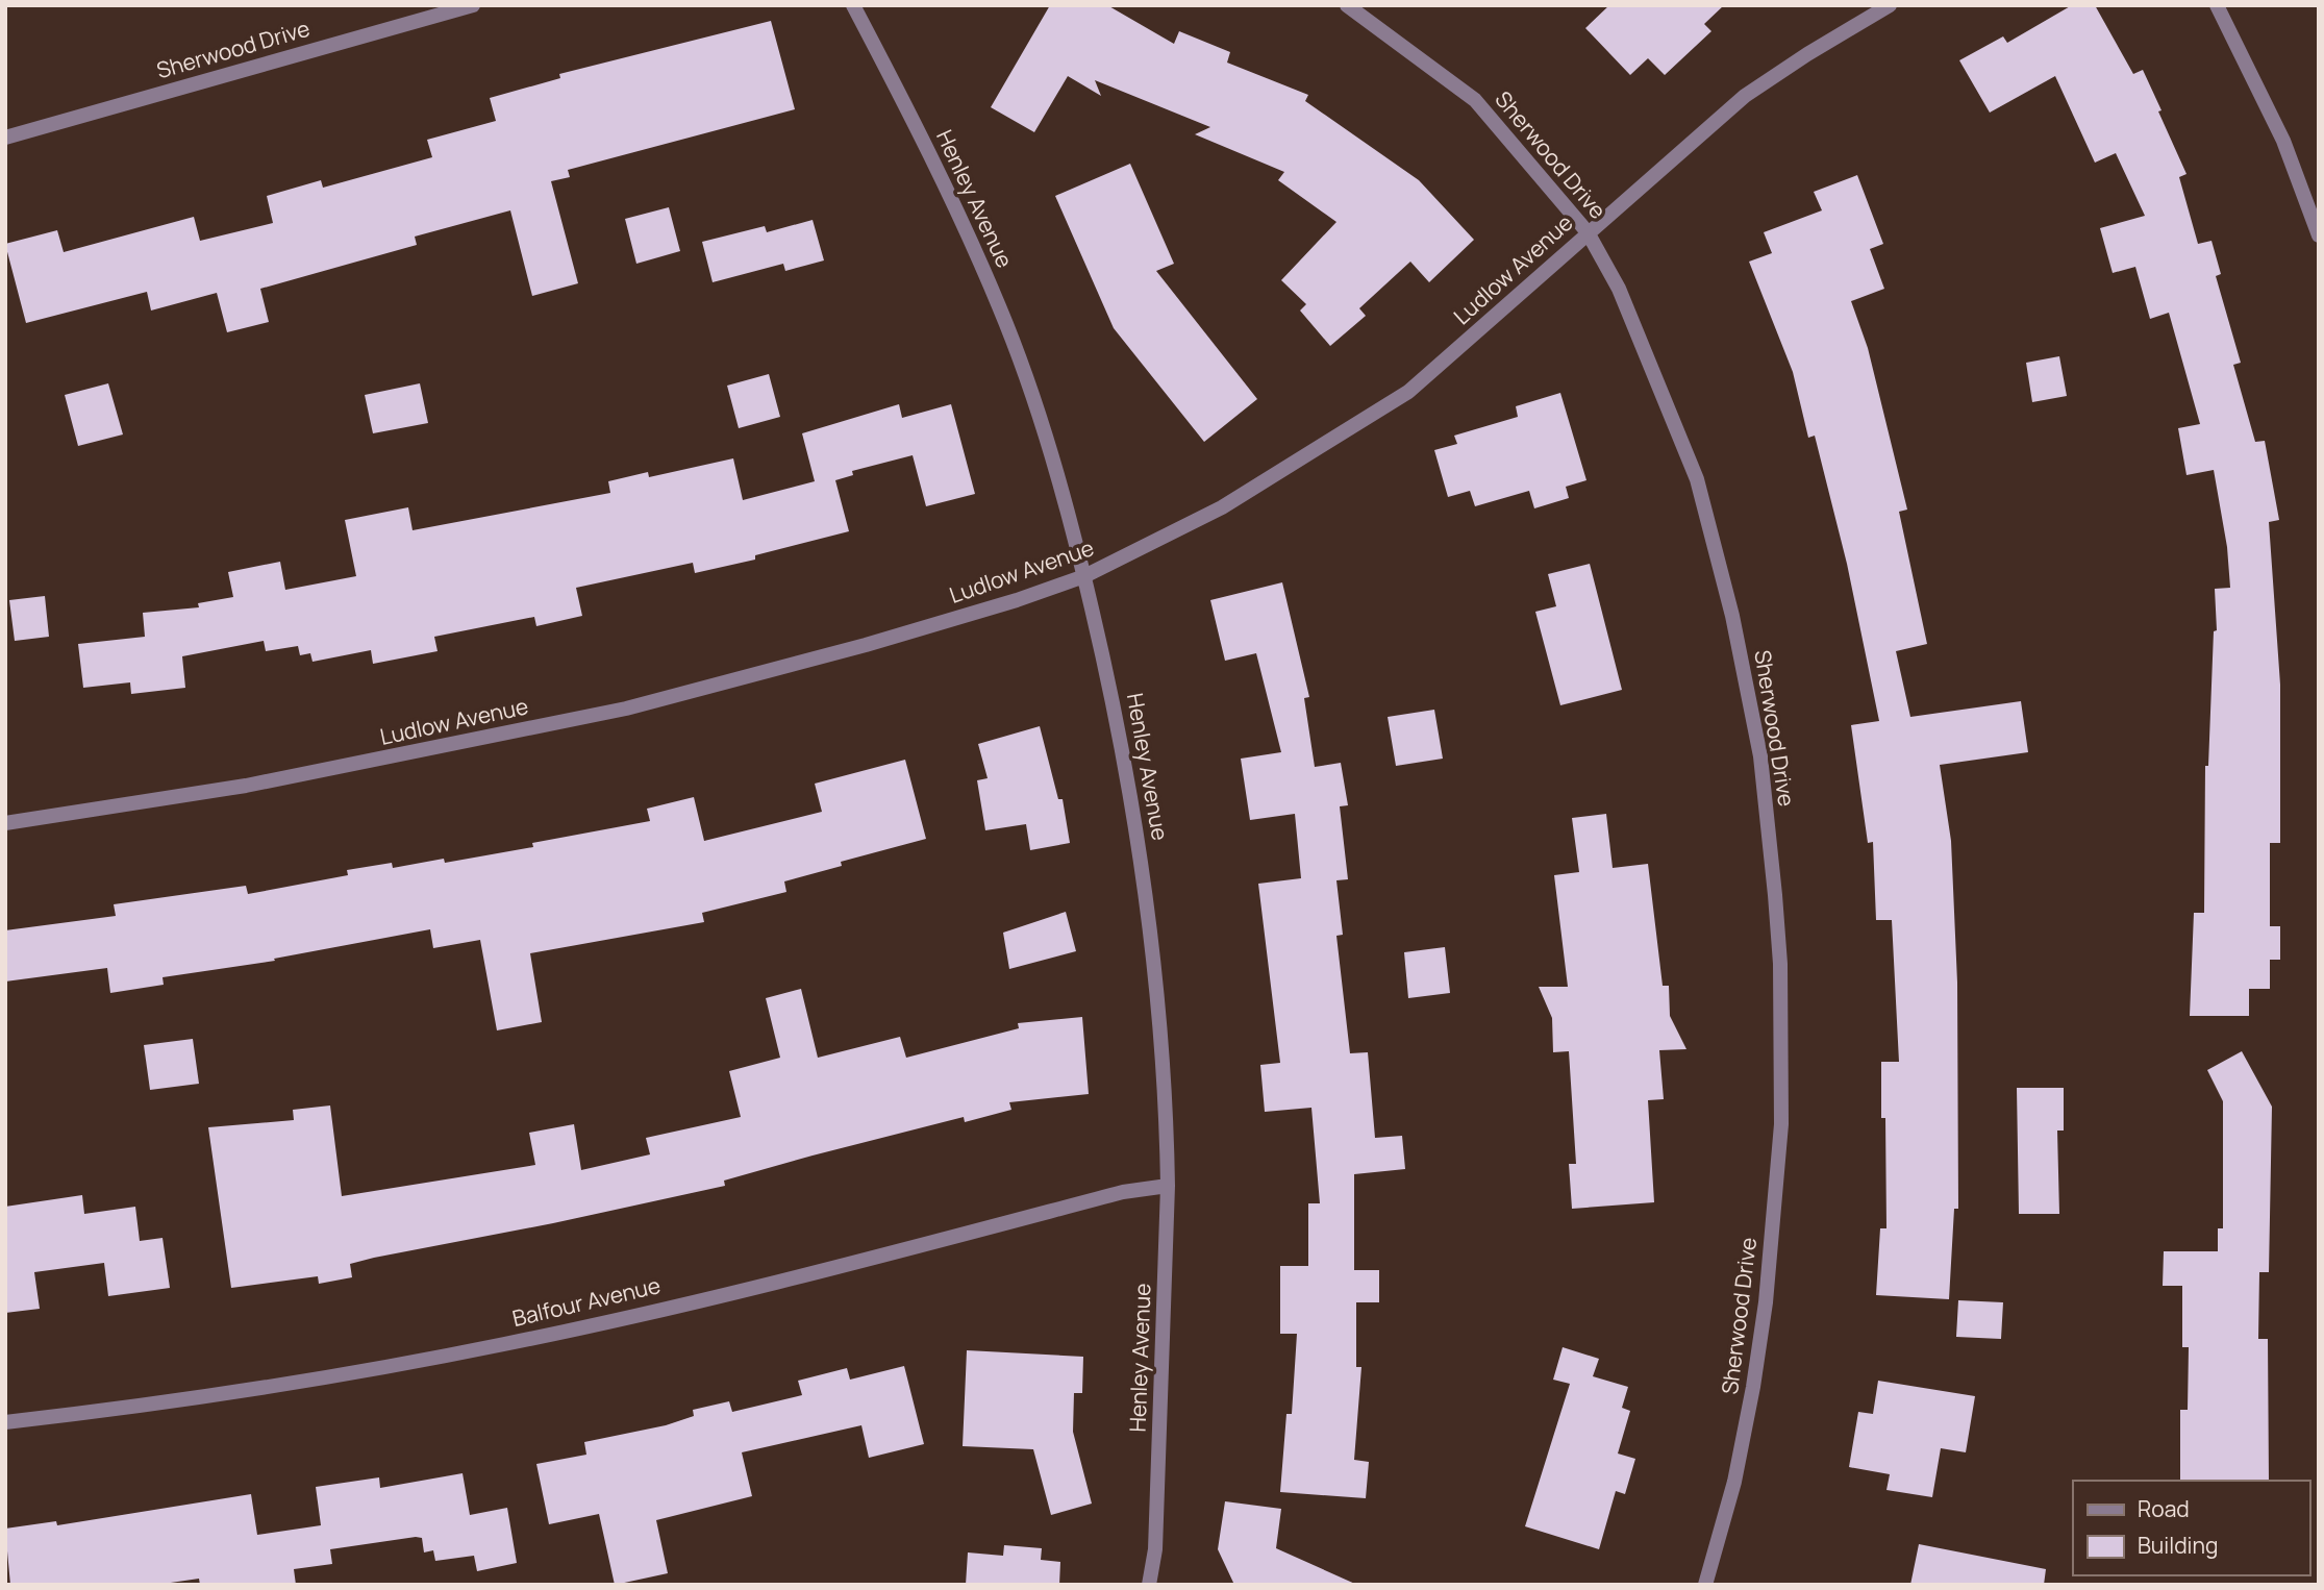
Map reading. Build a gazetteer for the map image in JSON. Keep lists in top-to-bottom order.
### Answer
{
  "streets": {
    "street": [
      "Sherwood Drive",
      "Henley Avenue",
      "Ludlow Avenue",
      "Balfour Avenue"
    ]
  },
  "crossings": [
    ["Sherwood Drive", "Ludlow Avenue"],
    ["Henley Avenue", "Ludlow Avenue"],
    ["Henley Avenue", "Balfour Avenue"]
  ],
  "legend": ["Road", "Building"]
}
